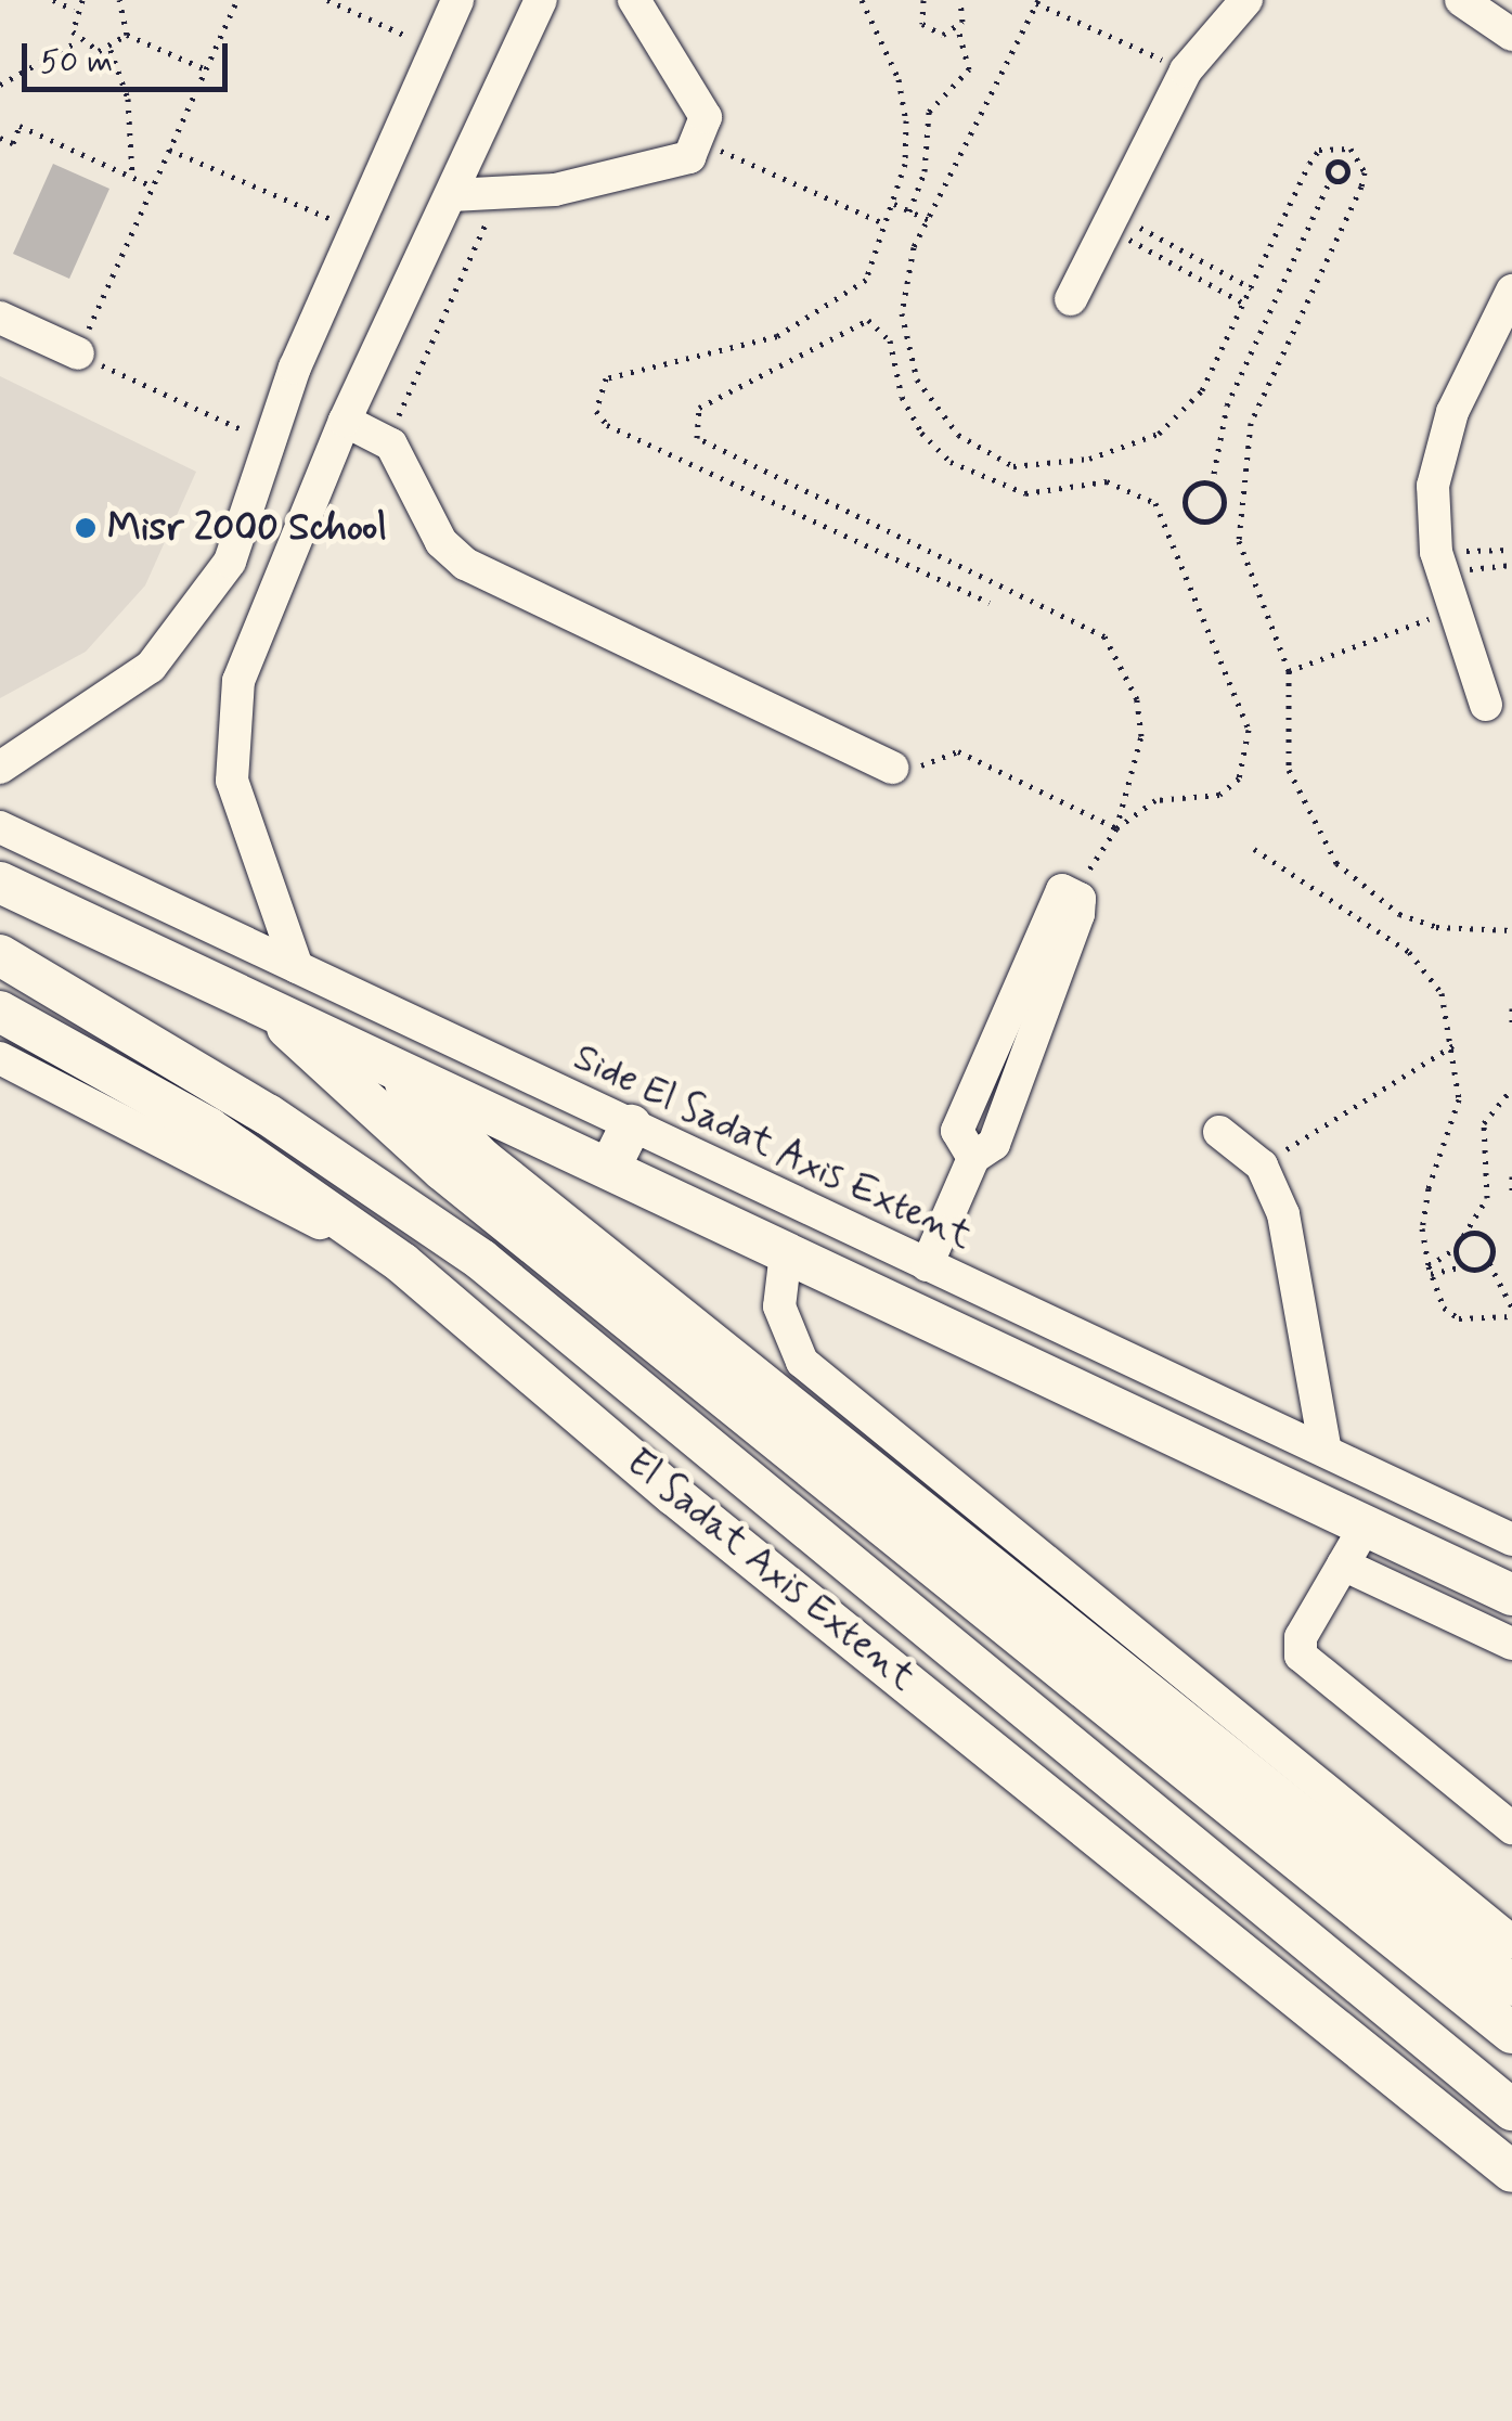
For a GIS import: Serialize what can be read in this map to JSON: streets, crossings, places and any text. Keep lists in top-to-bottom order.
{
  "streets": {
    "main road": ["El Sadat Axis Extent"],
    "street": ["Side El Sadat Axis Extent"]
  },
  "places": ["Misr 2000 School"],
  "scale_bar": "50 m"
}
